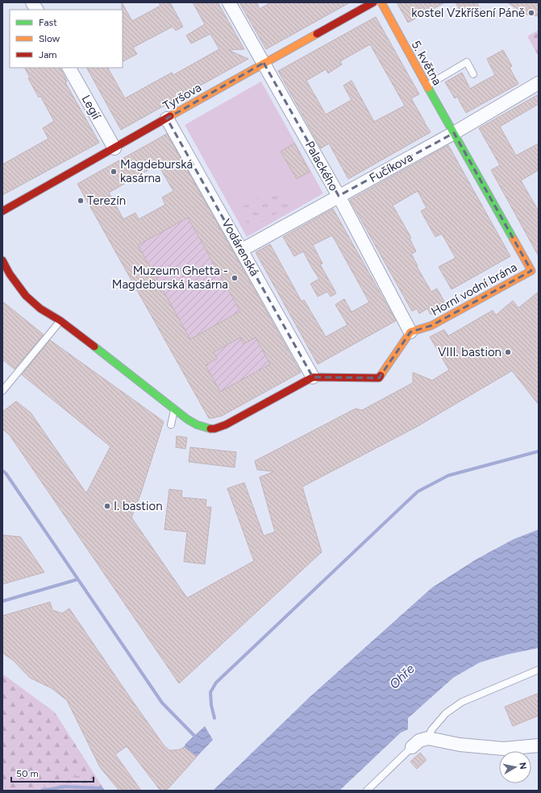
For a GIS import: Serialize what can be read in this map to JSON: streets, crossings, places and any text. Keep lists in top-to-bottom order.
{
  "streets": {
    "street": [
      "5. května",
      "Tyršova",
      "Legií",
      "Palackého",
      "Fučíkova",
      "Vodárenská",
      "Horní vodní brána"
    ]
  },
  "crossings": [
    ["5. května", "Fučíkova"],
    ["5. května", "Horní vodní brána"],
    ["Tyršova", "Legií"],
    ["Tyršova", "Palackého"],
    ["Tyršova", "Vodárenská"],
    ["Palackého", "Fučíkova"],
    ["Palackého", "Horní vodní brána"],
    ["Fučíkova", "Vodárenská"],
    ["Fučíkova", "Horní vodní brána"]
  ],
  "water": ["Ohře"],
  "places": [
    "kostel Vzkříšení Páně",
    "Magdeburská kasárna",
    "Terezín",
    "Muzeum Ghetta - Magdeburská kasárna",
    "VIII. bastion",
    "I. bastion"
  ],
  "legend": ["Fast", "Slow", "Jam"],
  "scale_bar": "50 m",
  "north": "right"
}
